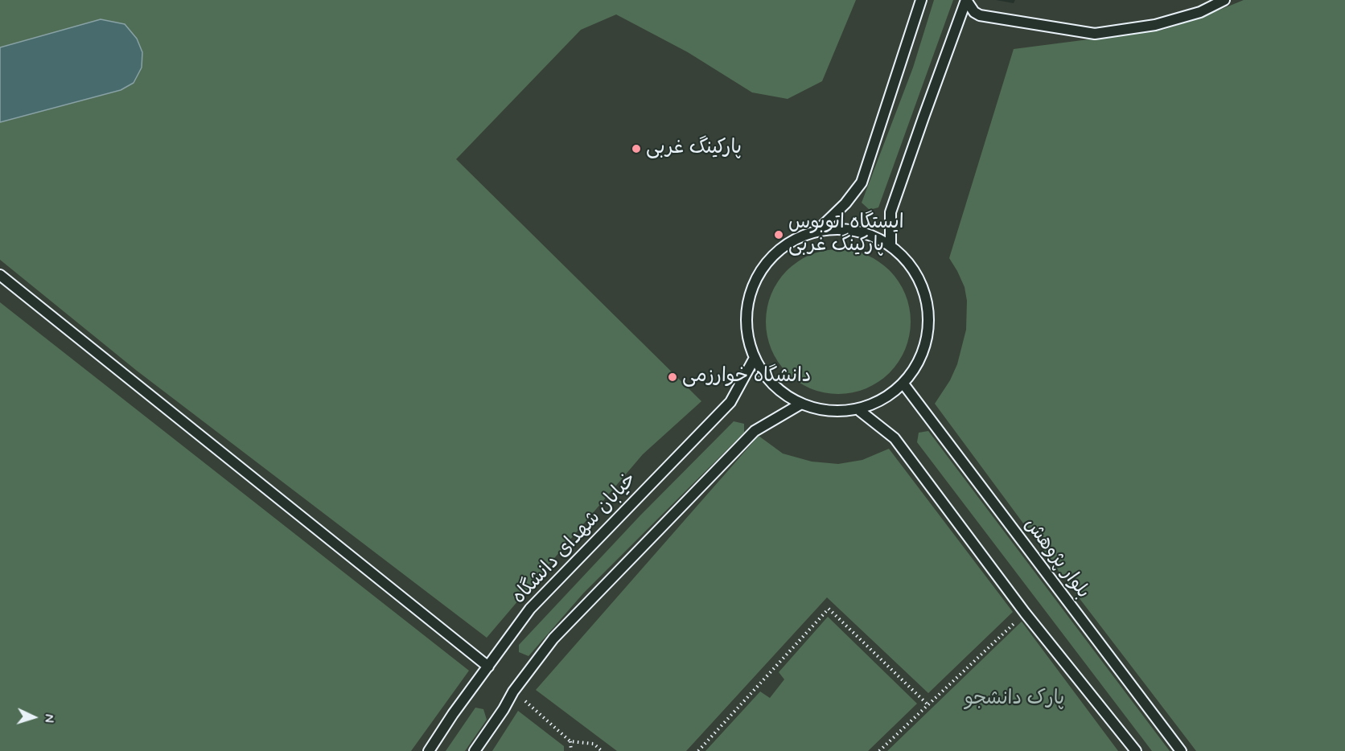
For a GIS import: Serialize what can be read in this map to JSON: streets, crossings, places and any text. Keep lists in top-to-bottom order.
{
  "streets": {
    "lane": ["خیابان شهدای دانشگاه", "بلوار پژوهش"]
  },
  "parks": ["پارک دانشجو"],
  "places": ["پارکینگ غربی", "ایستگاه اتوبوس پارکینگ غربی", "دانشگاه خوارزمی"],
  "north": "right"
}
